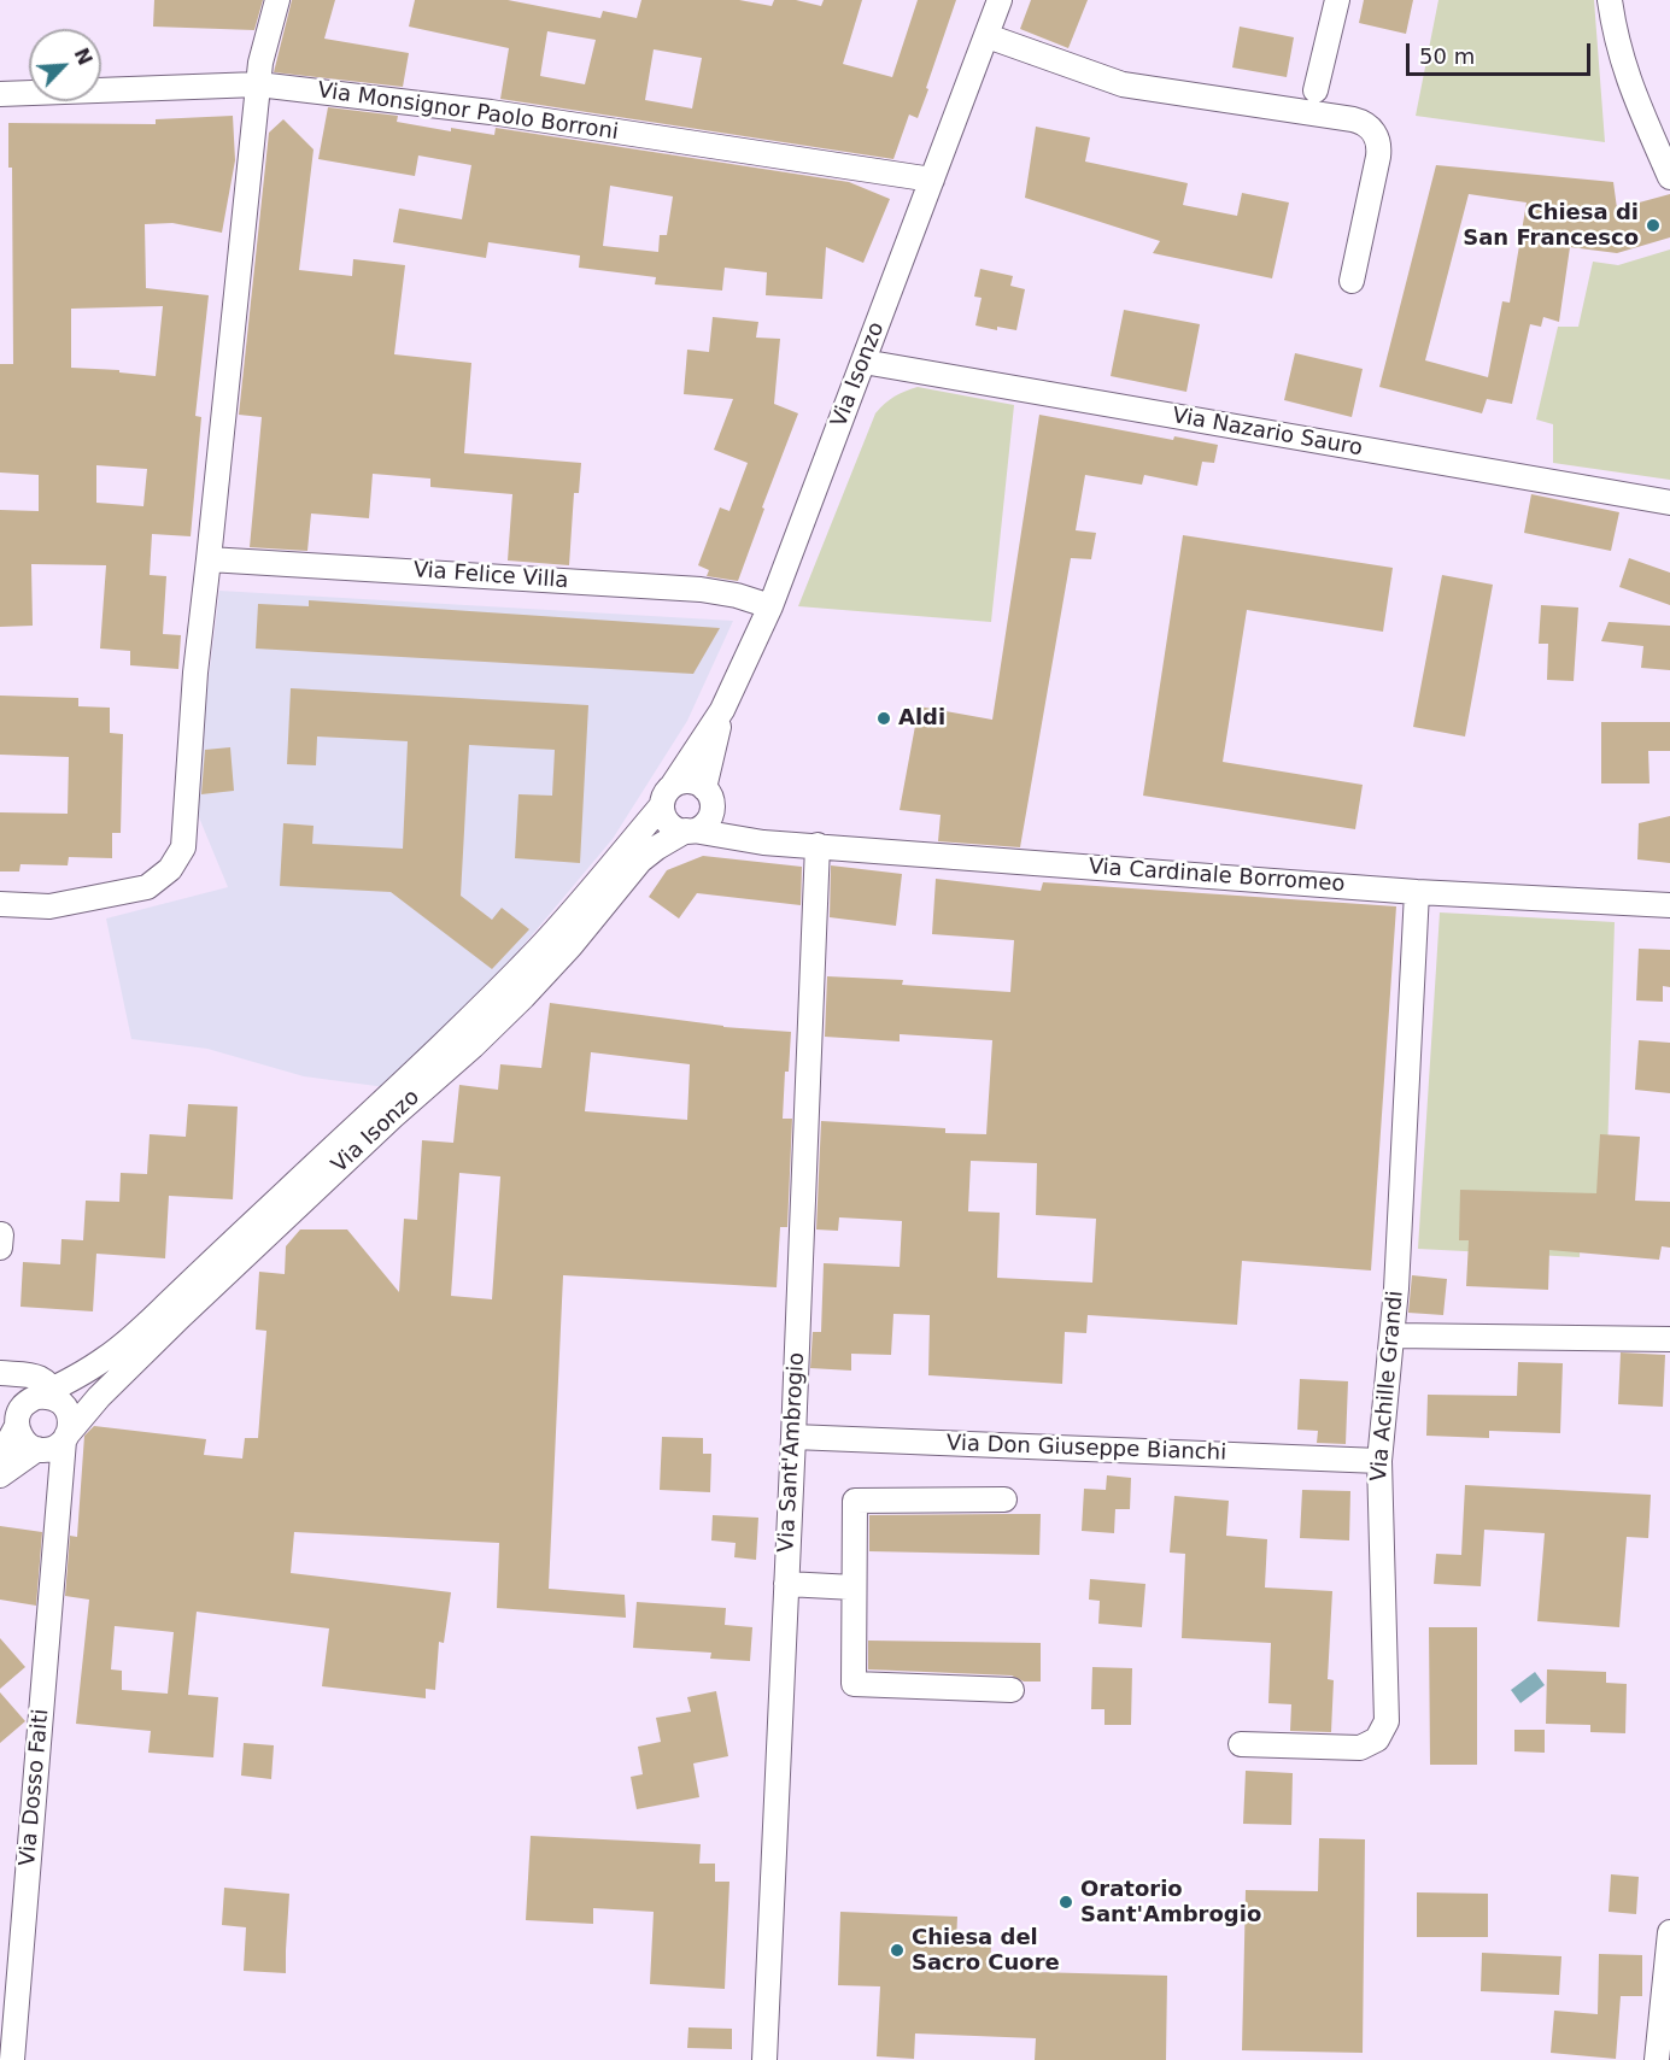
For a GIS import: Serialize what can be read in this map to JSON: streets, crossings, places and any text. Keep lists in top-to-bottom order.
{
  "streets": {
    "street": [
      "Via Monsignor Paolo Borroni",
      "Via Isonzo",
      "Via Nazario Sauro",
      "Via Felice Villa",
      "Via Cardinale Borromeo",
      "Via Achille Grandi",
      "Via Don Giuseppe Bianchi",
      "Via Sant'Ambrogio",
      "Via Dosso Faiti"
    ]
  },
  "crossings": [
    ["Via Monsignor Paolo Borroni", "Via Isonzo"],
    ["Via Isonzo", "Via Nazario Sauro"],
    ["Via Isonzo", "Via Felice Villa"],
    ["Via Isonzo", "Via Cardinale Borromeo"],
    ["Via Isonzo", "Via Dosso Faiti"],
    ["Via Cardinale Borromeo", "Via Achille Grandi"],
    ["Via Cardinale Borromeo", "Via Sant'Ambrogio"],
    ["Via Achille Grandi", "Via Don Giuseppe Bianchi"],
    ["Via Don Giuseppe Bianchi", "Via Sant'Ambrogio"]
  ],
  "places": [
    "Chiesa di San Francesco",
    "Aldi",
    "Oratorio Sant'Ambrogio",
    "Chiesa del Sacro Cuore"
  ],
  "scale_bar": "50 m",
  "north": "top right"
}
